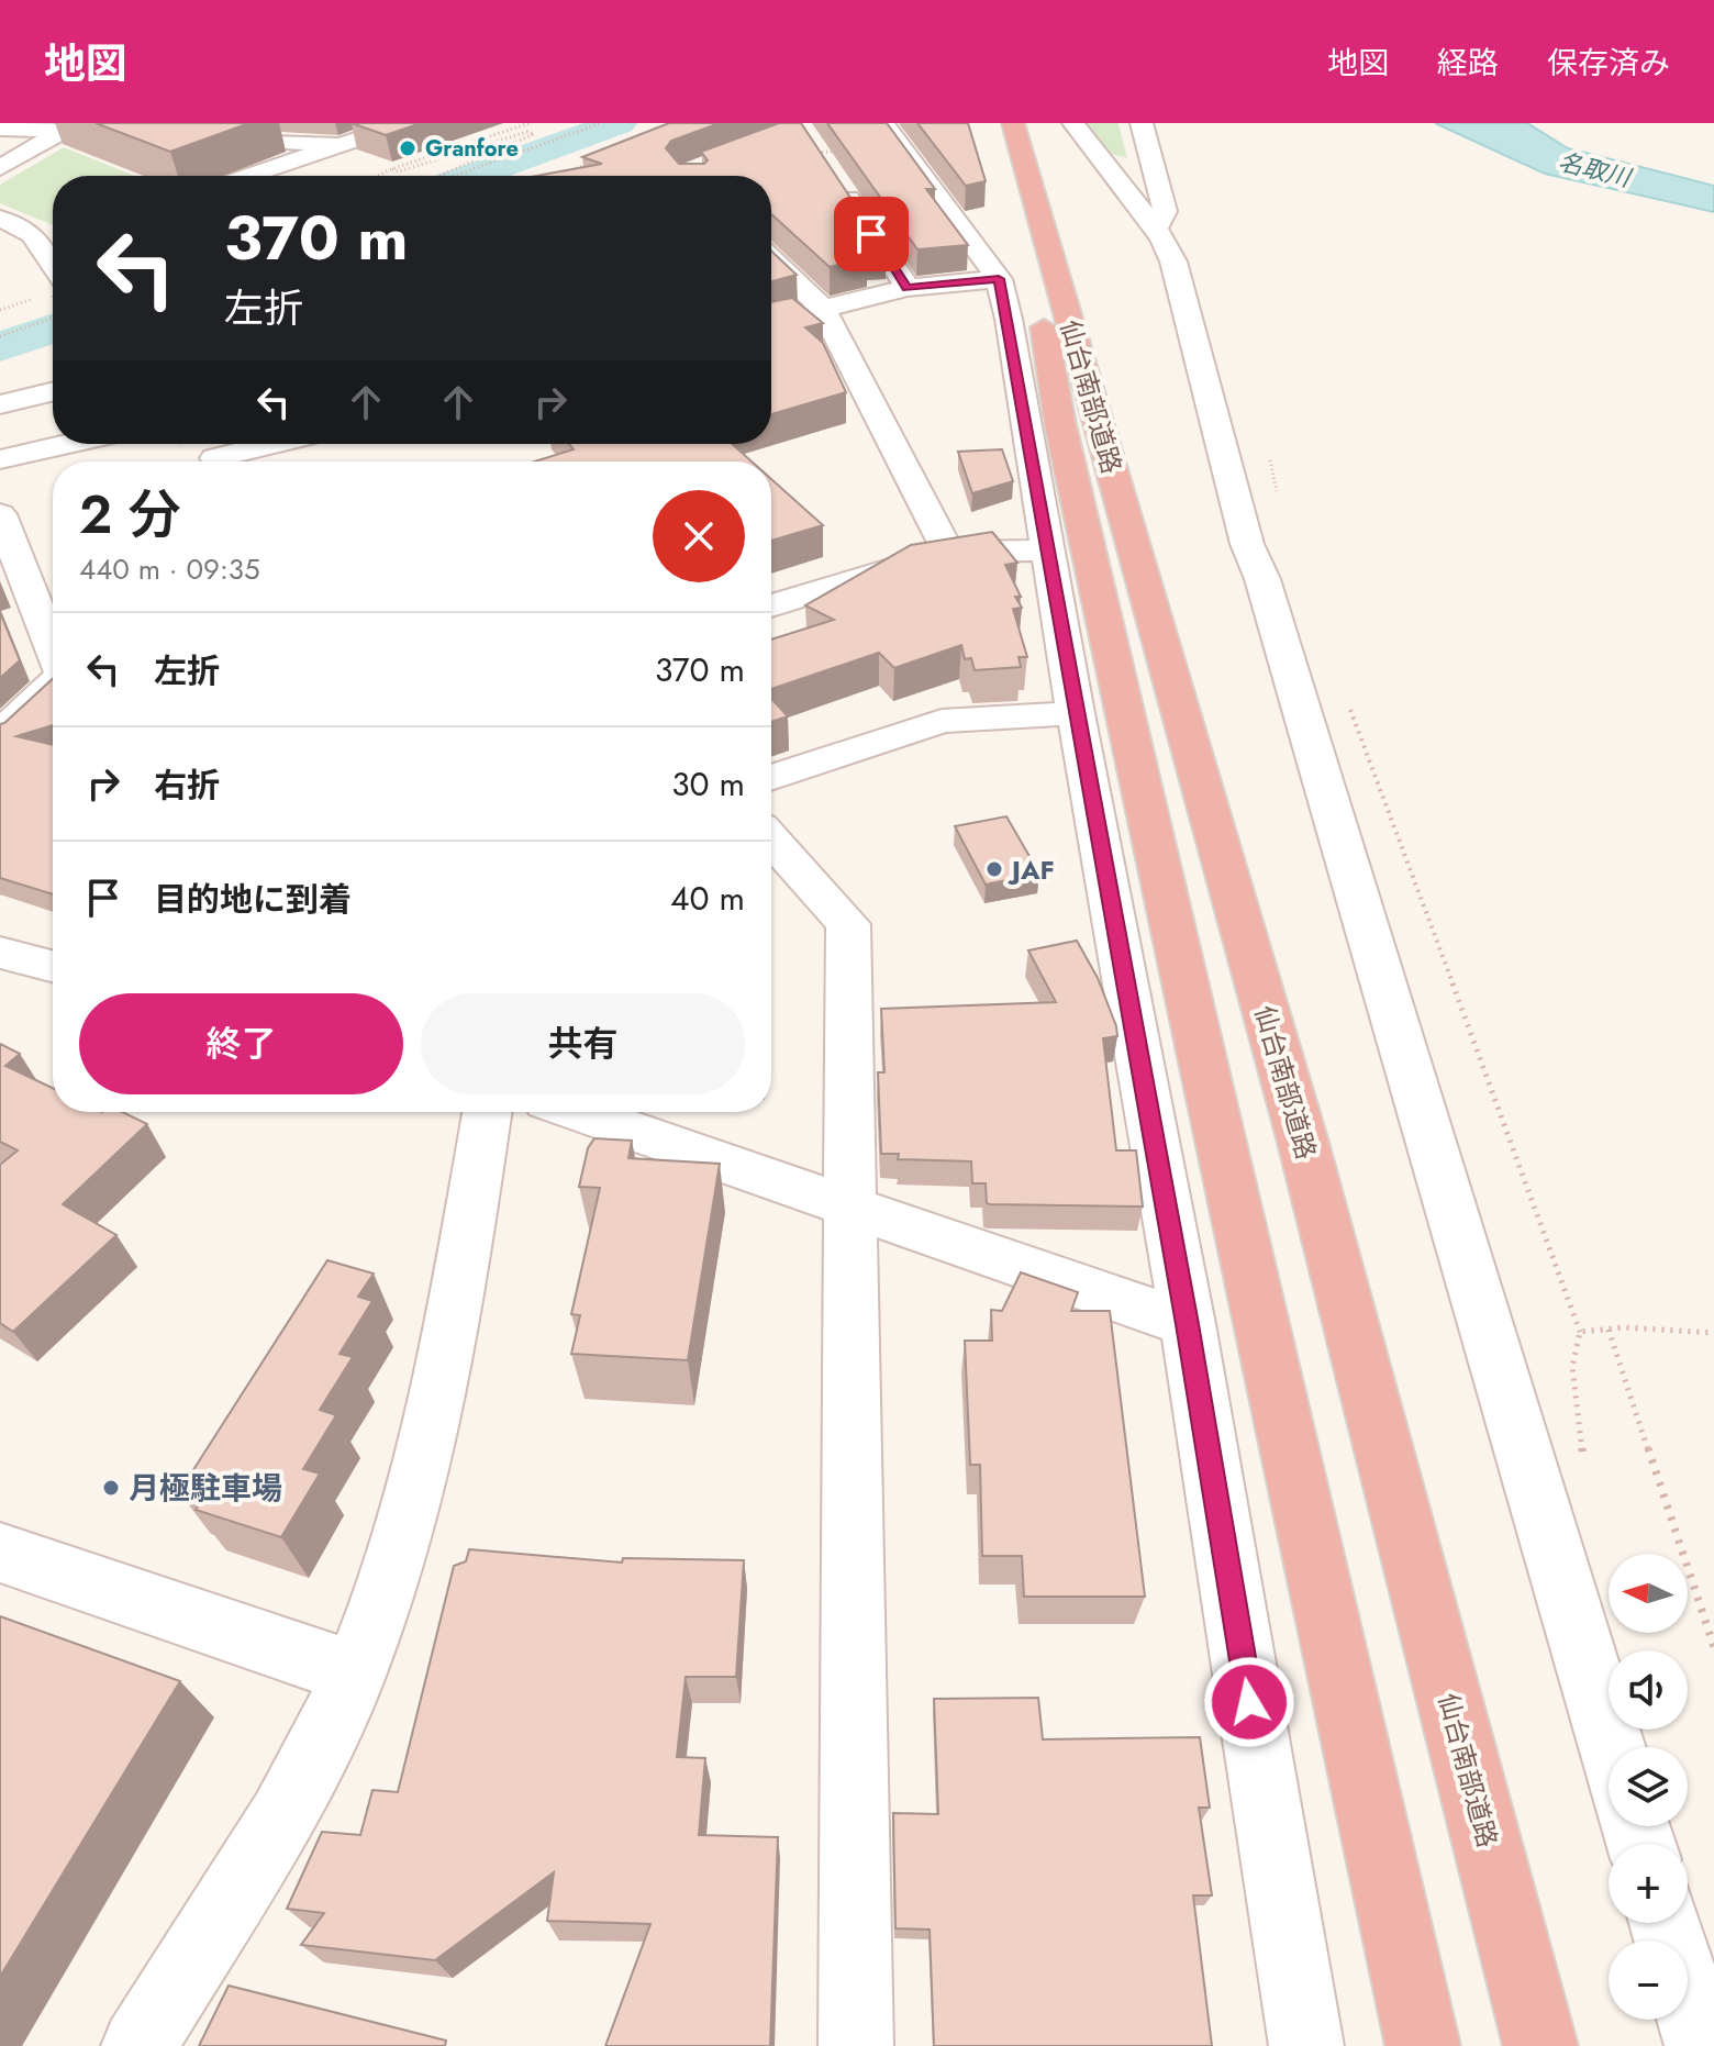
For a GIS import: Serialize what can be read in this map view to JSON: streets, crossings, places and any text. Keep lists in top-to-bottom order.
{
  "streets": {
    "highway": ["仙台南部道路"]
  },
  "water": ["名取川"],
  "places": ["Granfore", "JAF", "月極駐車場"],
  "north": "left",
  "page": {
    "header": "地図",
    "nav": ["地図", "経路", "保存済み"],
    "turn": ["370 m", "左折"],
    "heading": ["2 分", "440 m · 09:35"],
    "list": [
      {
        "name": "左折",
        "value": "370 m"
      },
      {
        "name": "右折",
        "value": "30 m"
      },
      {
        "name": "目的地に到着",
        "value": "40 m"
      }
    ],
    "buttons": ["終了", "共有"],
    "map_buttons": ["+", "−"]
  }
}
